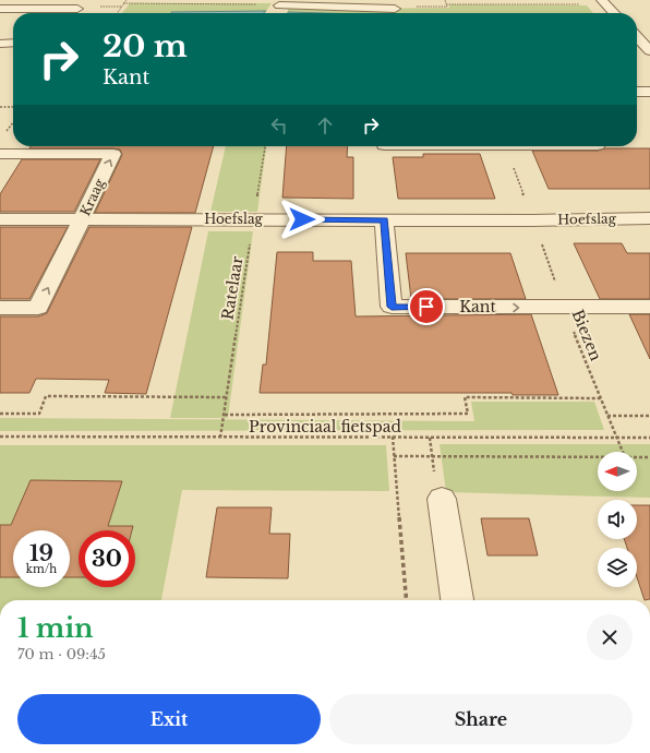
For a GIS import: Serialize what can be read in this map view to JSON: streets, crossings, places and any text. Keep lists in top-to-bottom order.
{
  "streets": {
    "street": ["Kraag", "Hoefslag", "Kant"],
    "path": ["Ratelaar", "Biezen", "Provinciaal fietspad"]
  },
  "crossings": [
    ["Kraag", "Hoefslag"],
    ["Hoefslag", "Ratelaar"],
    ["Hoefslag", "Kant"],
    ["Hoefslag", "Biezen"],
    ["Ratelaar", "Provinciaal fietspad"],
    ["Kant", "Biezen"],
    ["Biezen", "Provinciaal fietspad"]
  ],
  "north": "left",
  "page": {
    "turn": ["20 m", "Kant"],
    "speed": "19 km/h",
    "limit": "30",
    "heading": ["1 min", "70 m · 09:45"],
    "buttons": ["Exit", "Share"]
  }
}
